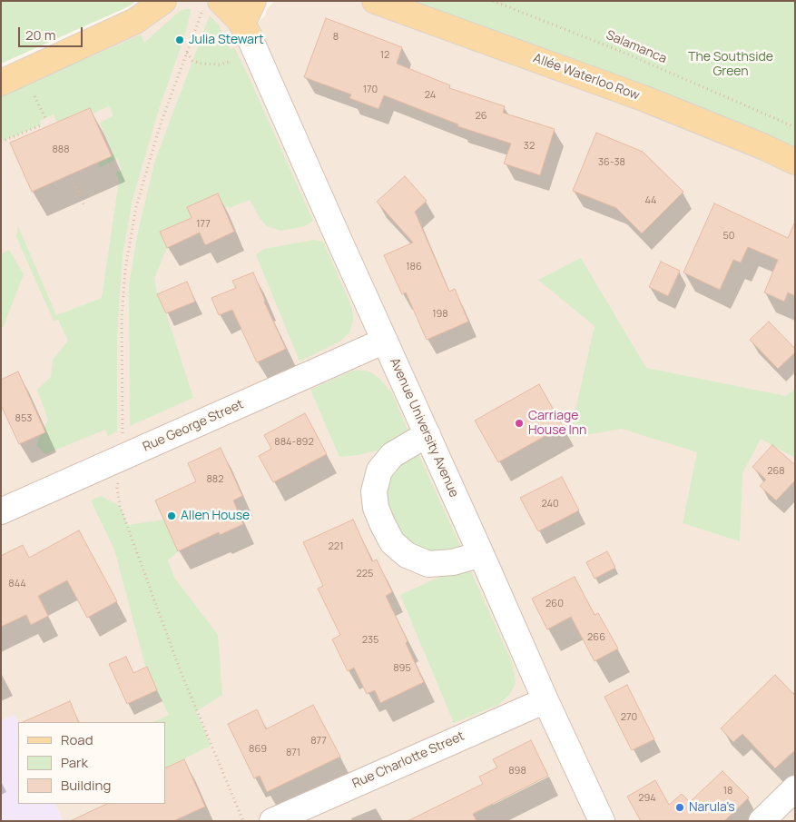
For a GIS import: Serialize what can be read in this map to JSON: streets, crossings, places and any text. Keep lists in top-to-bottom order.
{
  "streets": {
    "main road": ["Allée Waterloo Row"],
    "street": ["Rue George Street", "Avenue University Avenue", "Rue Charlotte Street"],
    "path": ["Salamanca"]
  },
  "crossings": [
    ["Rue George Street", "Avenue University Avenue"],
    ["Avenue University Avenue", "Rue Charlotte Street"]
  ],
  "parks": ["The Southside Green"],
  "places": [
    "Julia Stewart",
    "Carriage House Inn",
    "Allen House",
    "Narula's"
  ],
  "house_numbers": [
    "8",
    "12",
    "170",
    "24",
    "26",
    "32",
    "888",
    "36-38",
    "44",
    "177",
    "50",
    "186",
    "198",
    "853",
    "884-892",
    "268",
    "882",
    "240",
    "221",
    "225",
    "844",
    "260",
    "266",
    "235",
    "895",
    "270",
    "877",
    "869",
    "871",
    "898",
    "18",
    "294"
  ],
  "legend": ["Road", "Park", "Building"],
  "scale_bar": "20 m"
}
